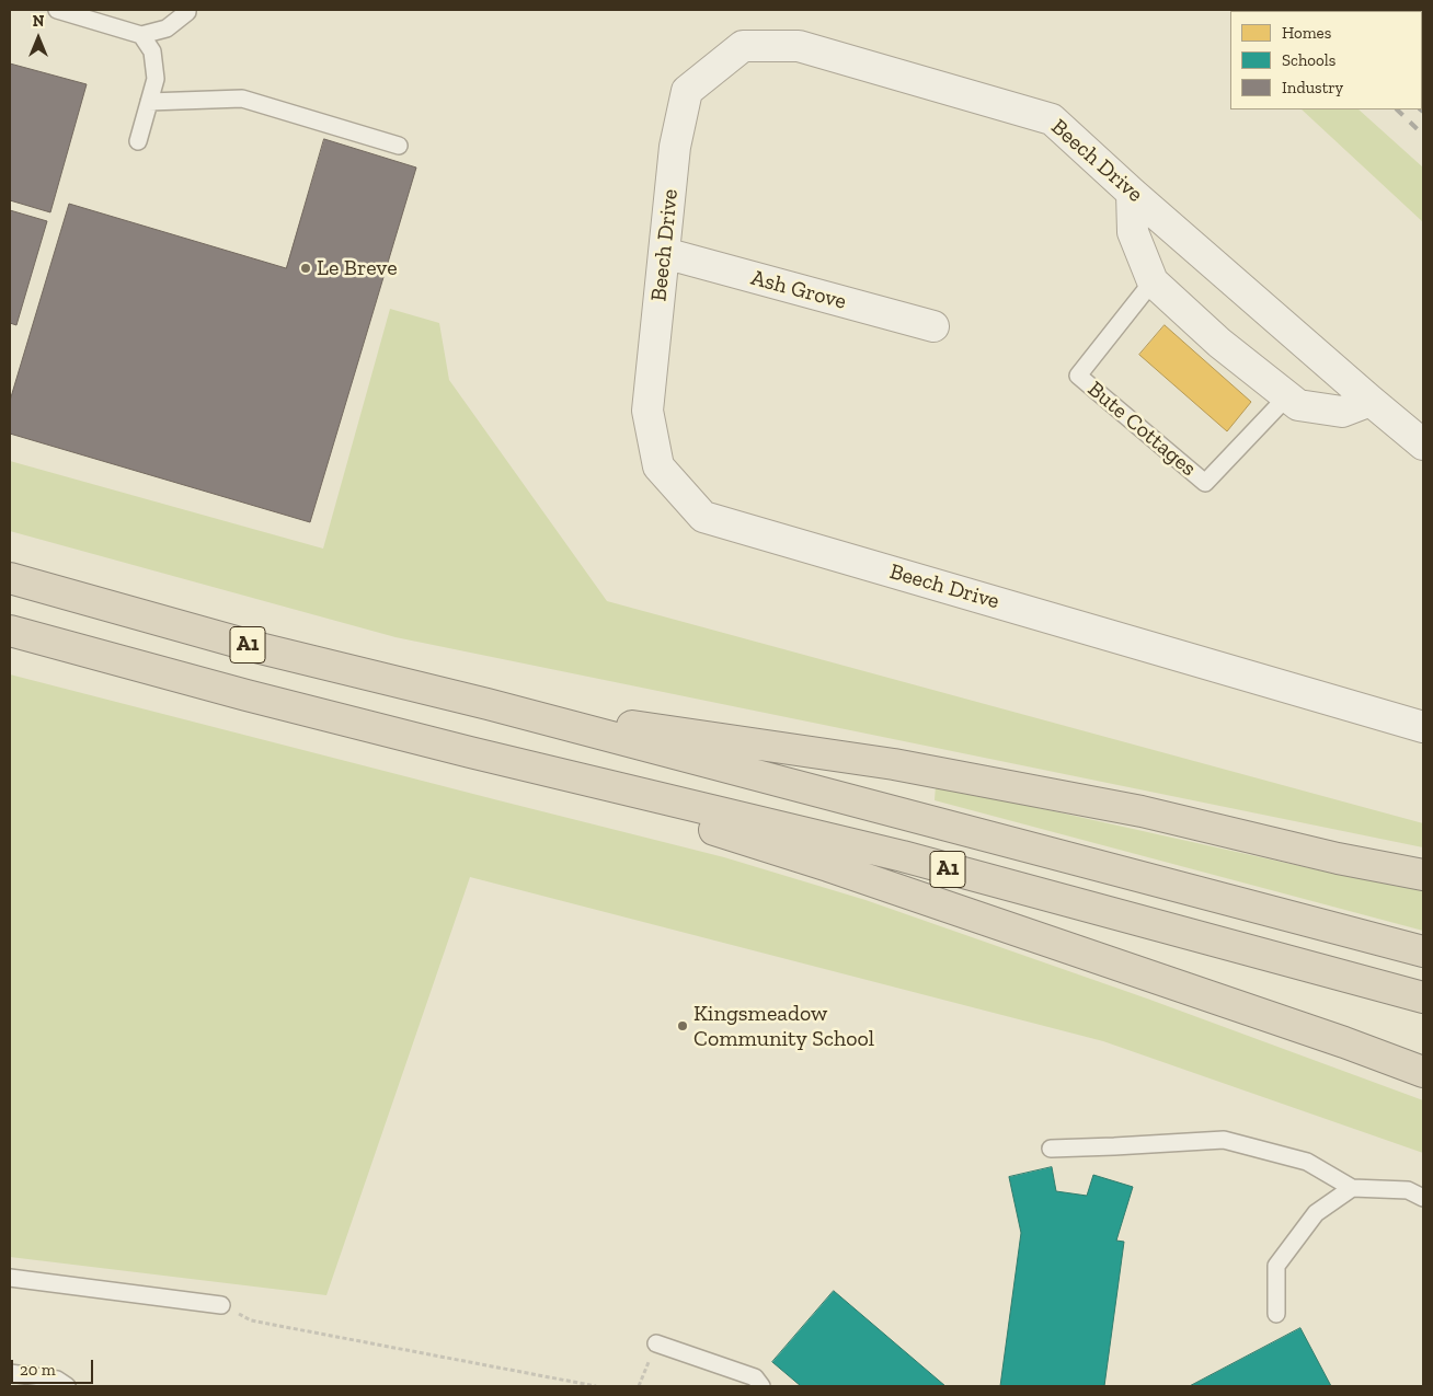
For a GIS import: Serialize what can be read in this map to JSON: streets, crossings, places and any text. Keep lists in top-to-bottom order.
{
  "streets": {
    "highway": ["A1"],
    "street": ["Beech Drive", "Ash Grove"],
    "lane": ["Bute Cottages"]
  },
  "crossings": [
    ["Beech Drive", "Ash Grove"]
  ],
  "places": ["Le Breve", "Kingsmeadow Community School"],
  "legend": ["Homes", "Schools", "Industry"],
  "scale_bar": "20 m",
  "north": "top"
}
